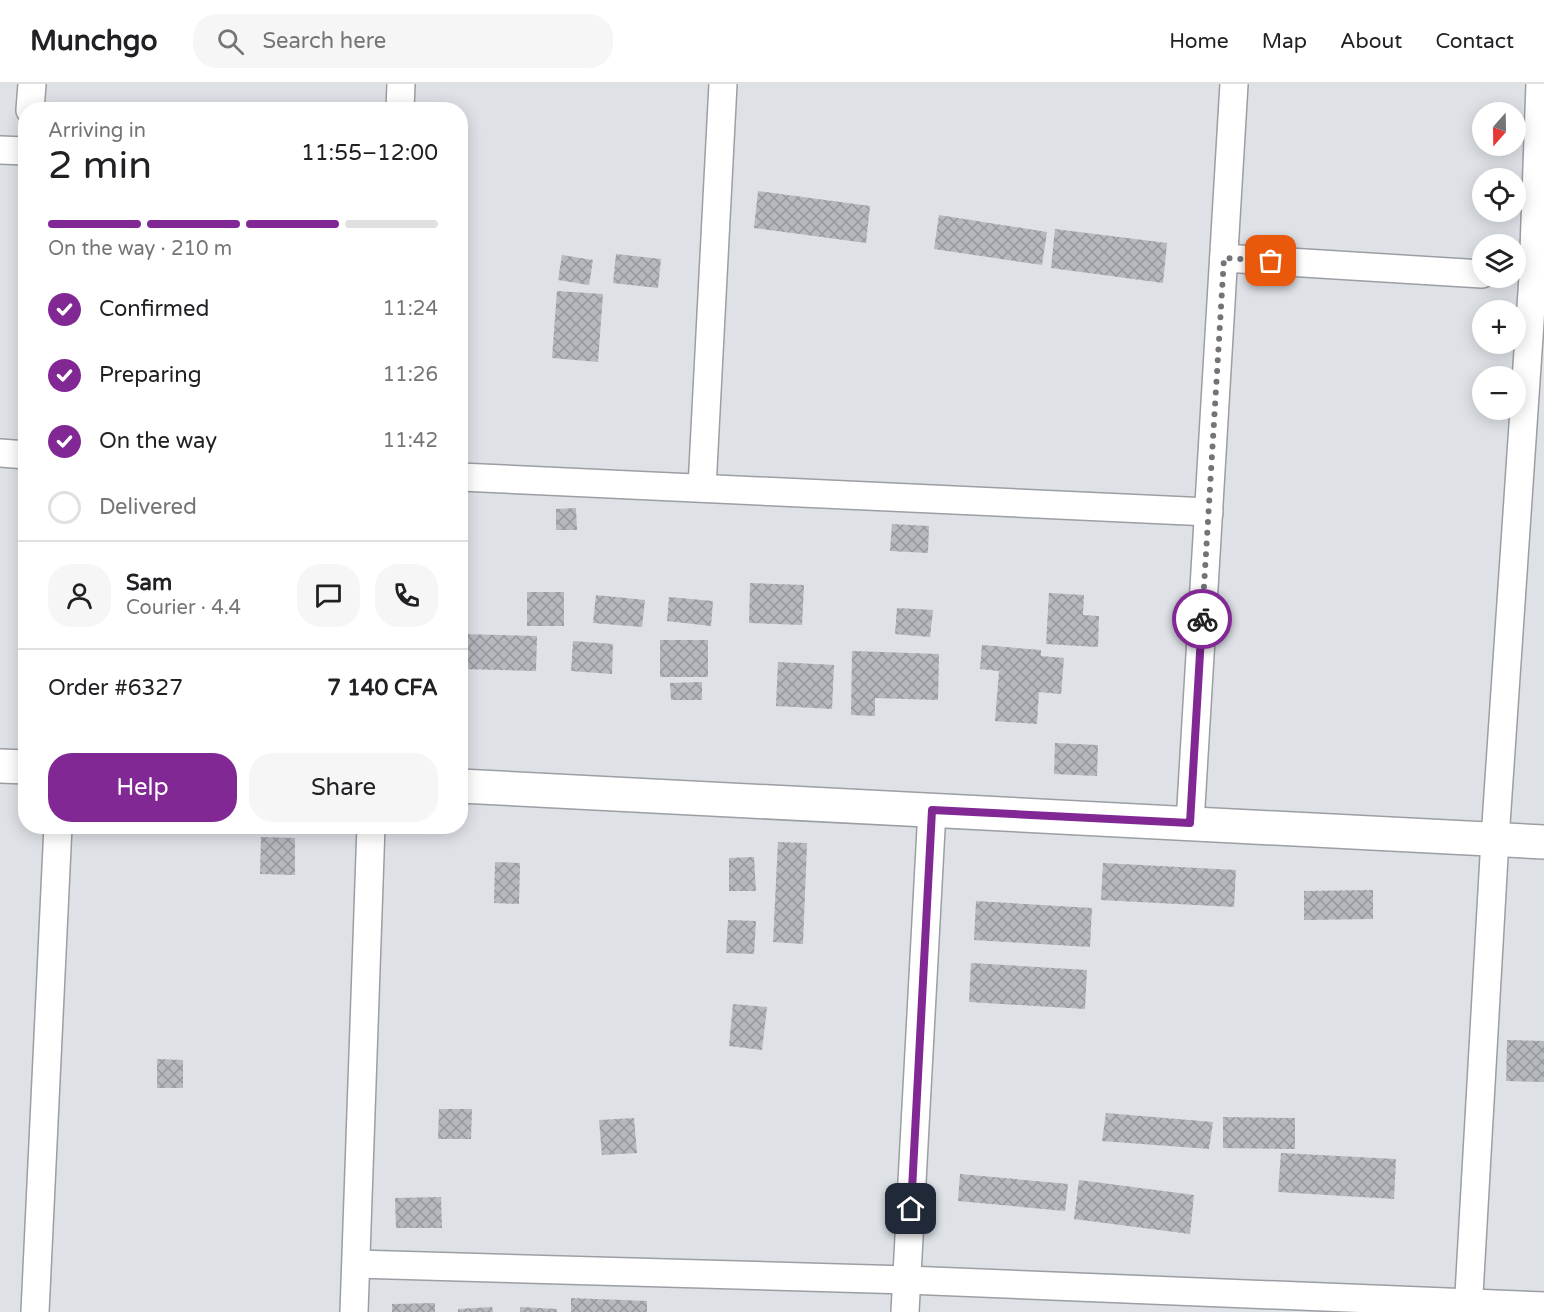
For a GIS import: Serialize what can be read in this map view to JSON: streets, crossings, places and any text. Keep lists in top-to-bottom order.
{
  "north": "bottom",
  "page": {
    "header": "Munchgo",
    "search": "Search here",
    "nav": [
      "Home",
      "Map",
      "About",
      "Contact"
    ],
    "map_buttons": ["+", "−"],
    "heading": ["2 min", "Arriving in", "11:55–12:00"],
    "panel": [
      "Sam",
      "Courier · 4.4",
      "Order #6327",
      "7 140 CFA"
    ],
    "bar": "On the way · 210 m",
    "list": [
      ["Confirmed", "11:24"],
      ["Preparing", "11:26"],
      ["On the way", "11:42"],
      "Delivered"
    ],
    "buttons": ["Help", "Share"]
  }
}
